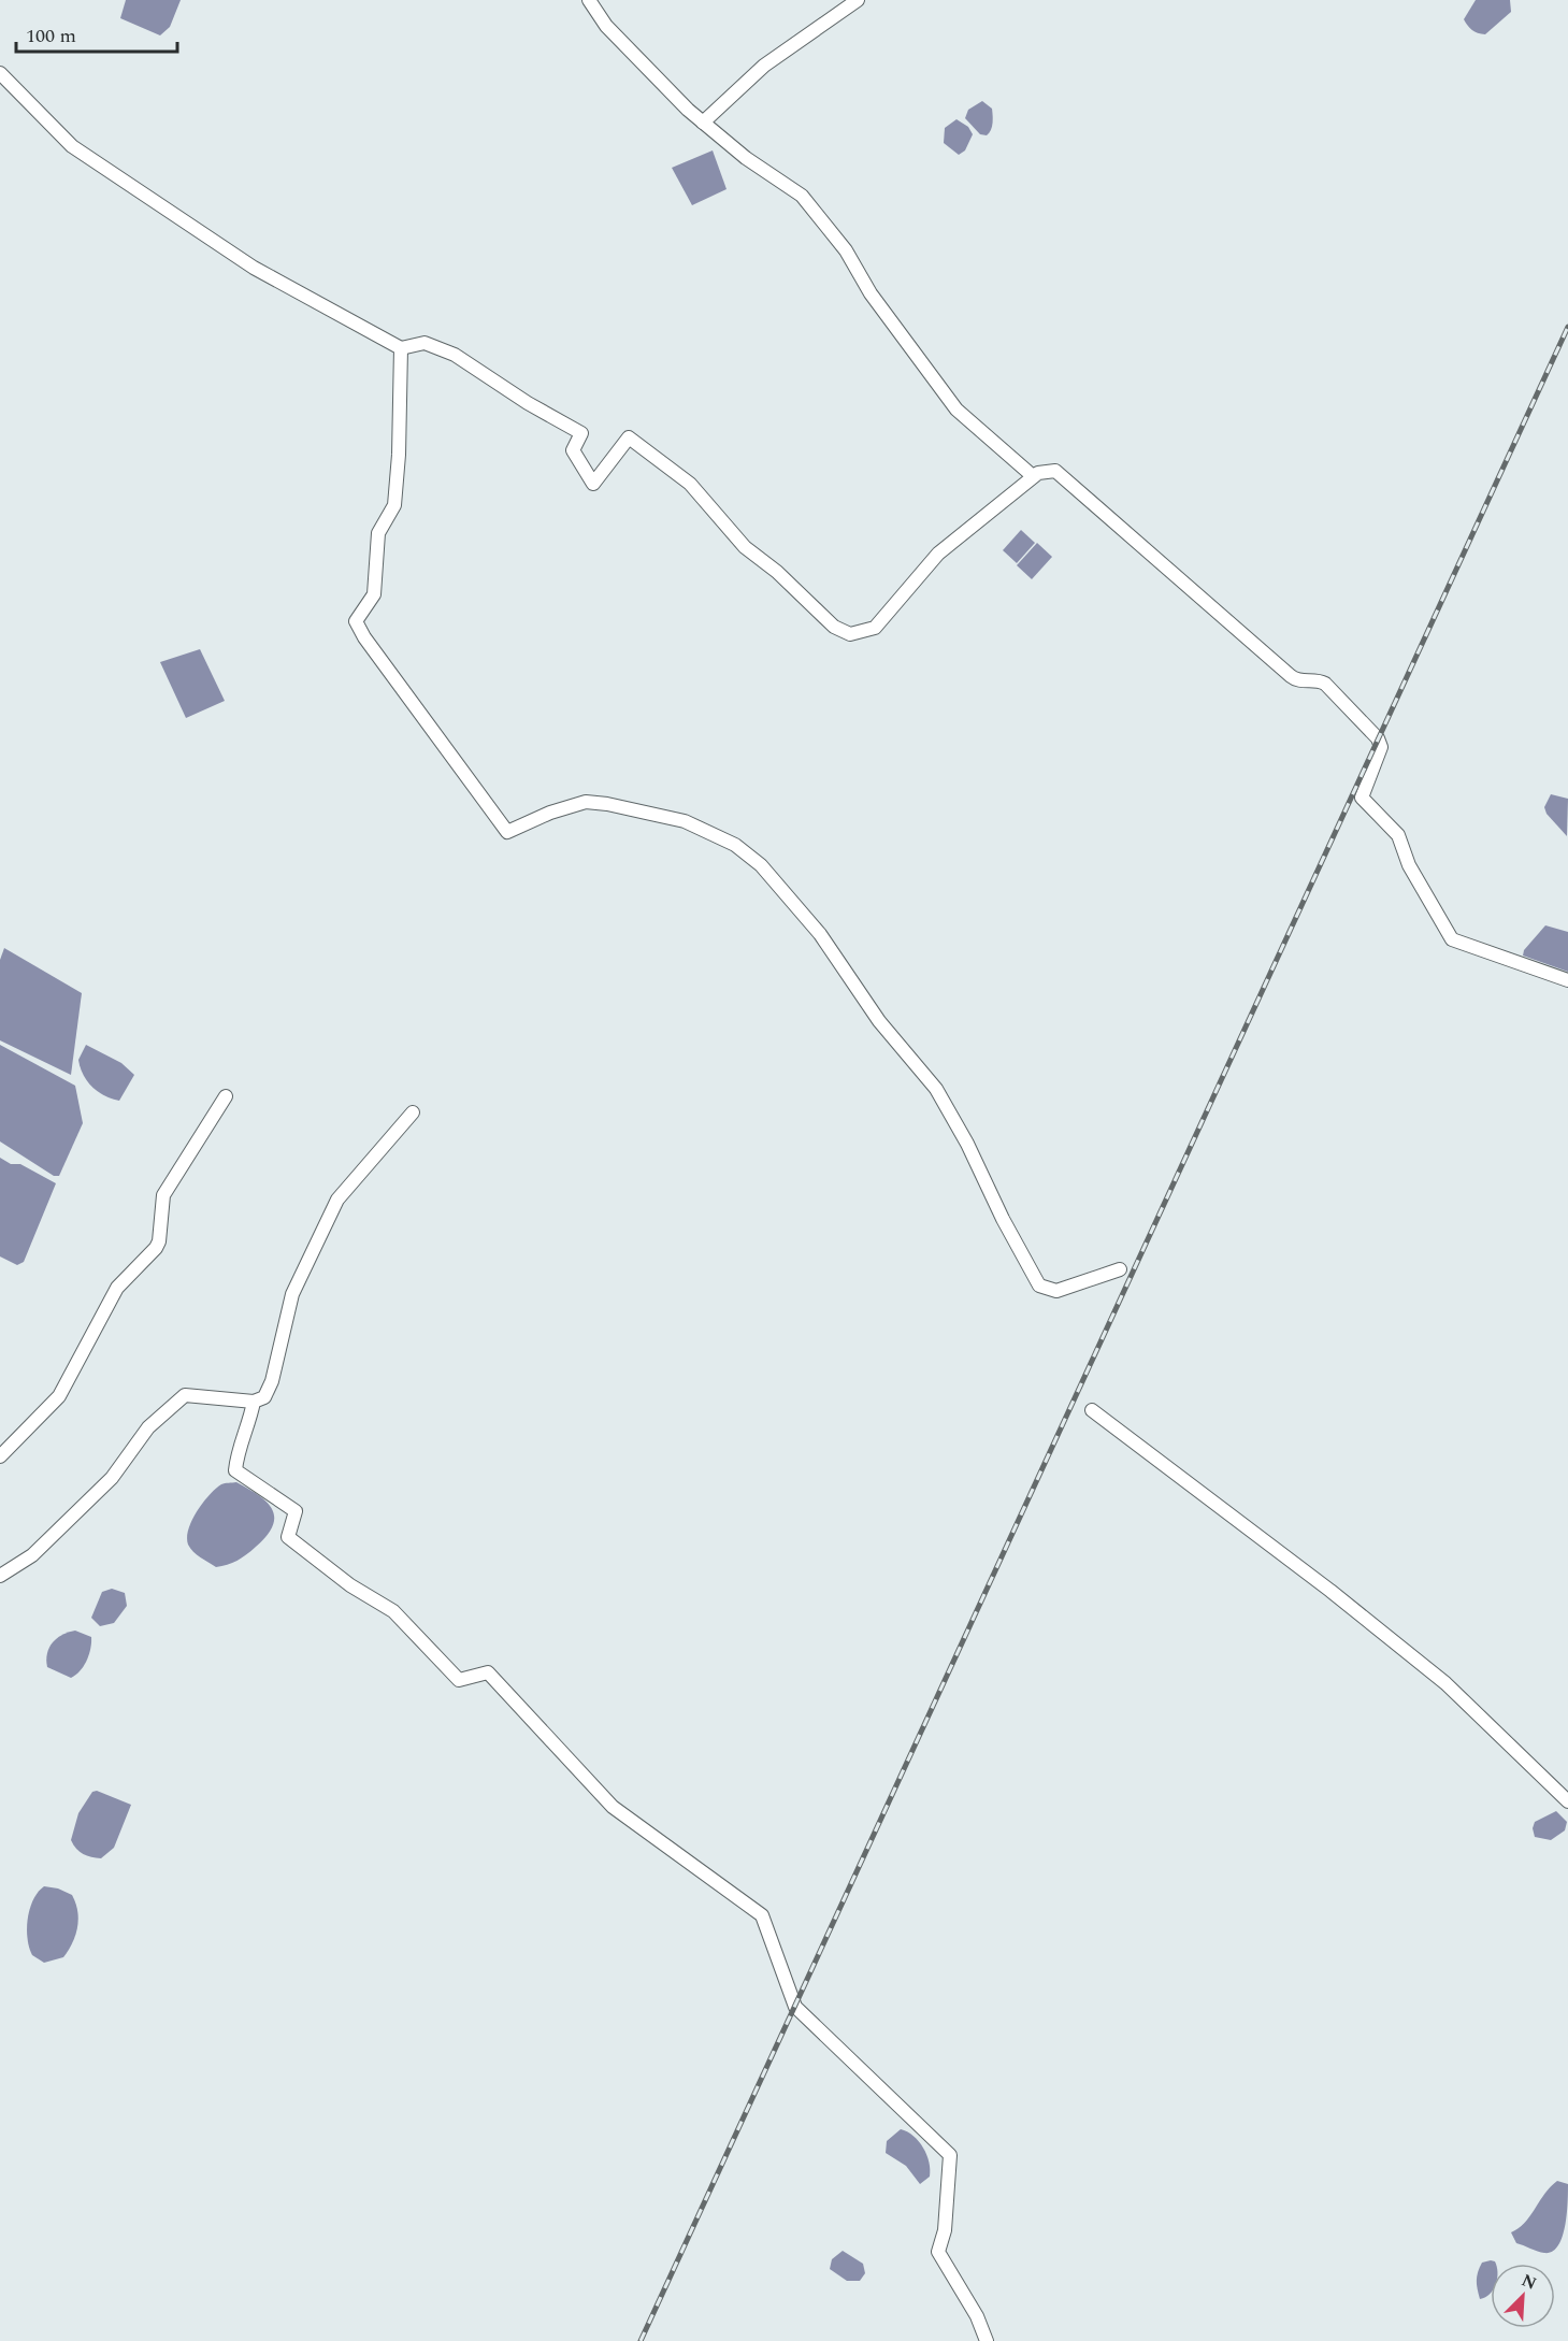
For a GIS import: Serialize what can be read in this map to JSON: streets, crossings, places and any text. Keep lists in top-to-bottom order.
{
  "scale_bar": "100 m",
  "north": "top right"
}
